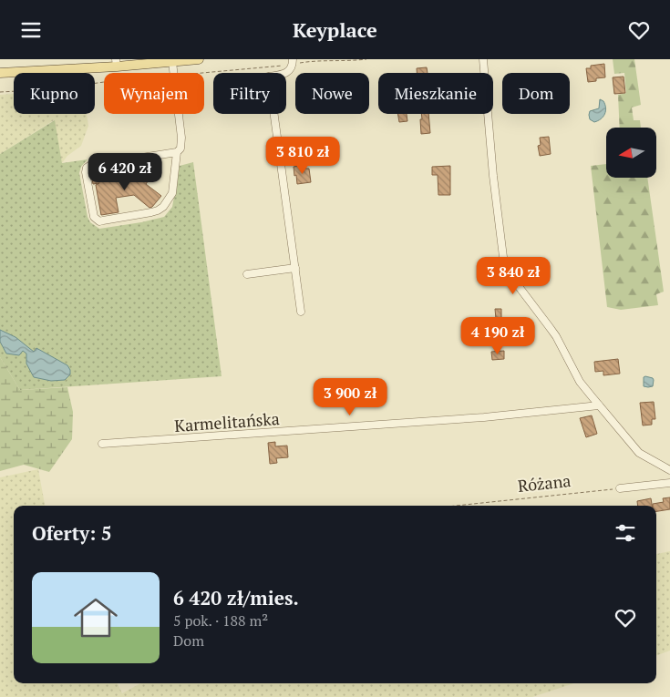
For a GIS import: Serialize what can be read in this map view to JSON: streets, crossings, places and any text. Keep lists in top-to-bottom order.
{
  "streets": {
    "street": ["Karmelitańska"],
    "path": ["Różana"]
  },
  "north": "left",
  "page": {
    "header": "Keyplace",
    "chip": [
      "Kupno",
      "Wynajem",
      "Filtry",
      "Nowe",
      "Mieszkanie",
      "Dom"
    ],
    "price": [
      "3 810 zł",
      "6 420 zł",
      "3 840 zł",
      "4 190 zł",
      "3 900 zł"
    ],
    "heading": "Oferty: 5",
    "list": [
      {
        "name": "6 420 zł/mies.",
        "note": "5 pok. · 188 m² · Dom"
      }
    ]
  }
}
